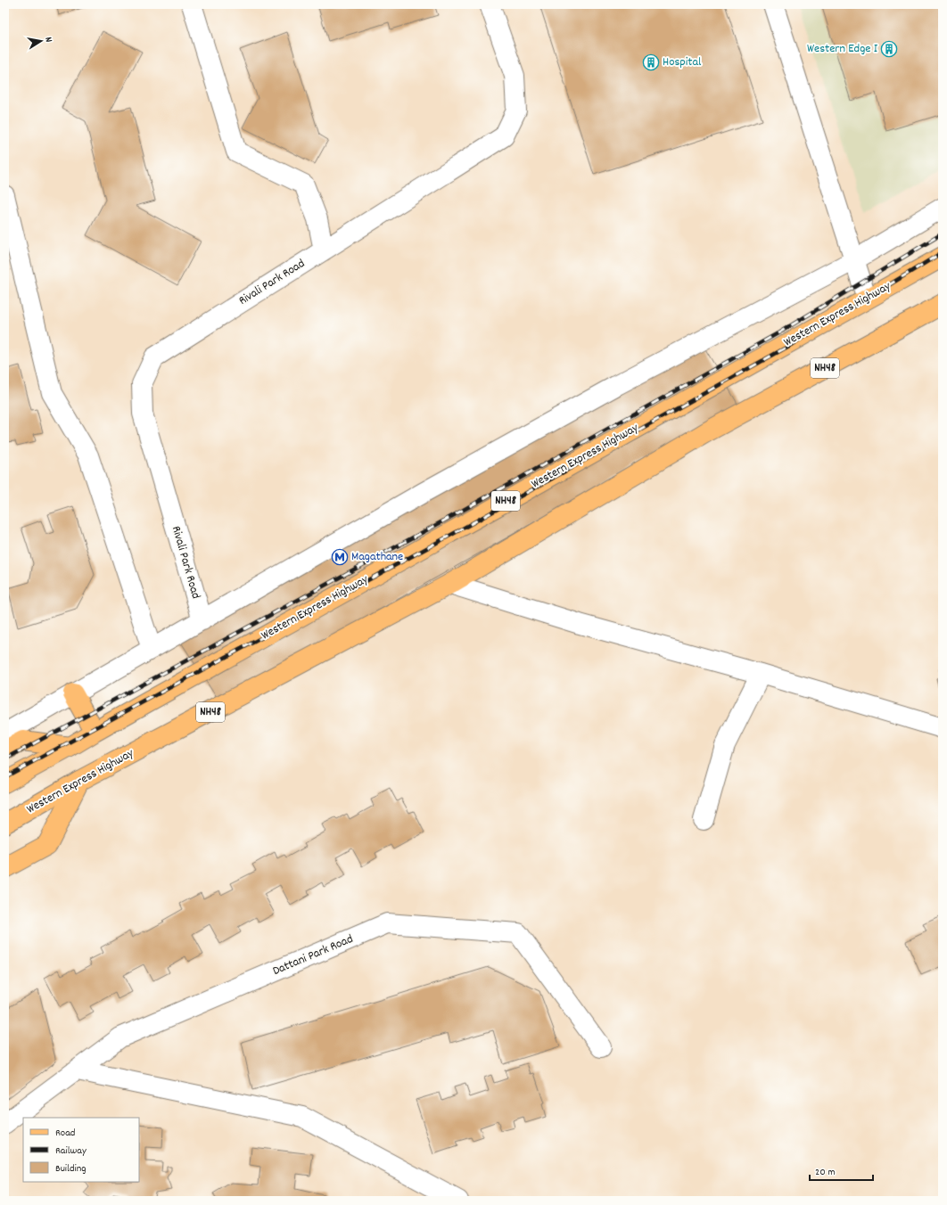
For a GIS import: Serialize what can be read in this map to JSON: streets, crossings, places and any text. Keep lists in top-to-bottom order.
{
  "streets": {
    "main road": ["Western Express Highway", "NH48"],
    "street": ["Rivali Park Road", "Dattani Park Road"]
  },
  "places": {
    "building": ["Western Edge I", "Hospital"],
    "metro station": ["Magathane"]
  },
  "legend": ["Road", "Railway", "Building"],
  "scale_bar": "20 m",
  "north": "right"
}
